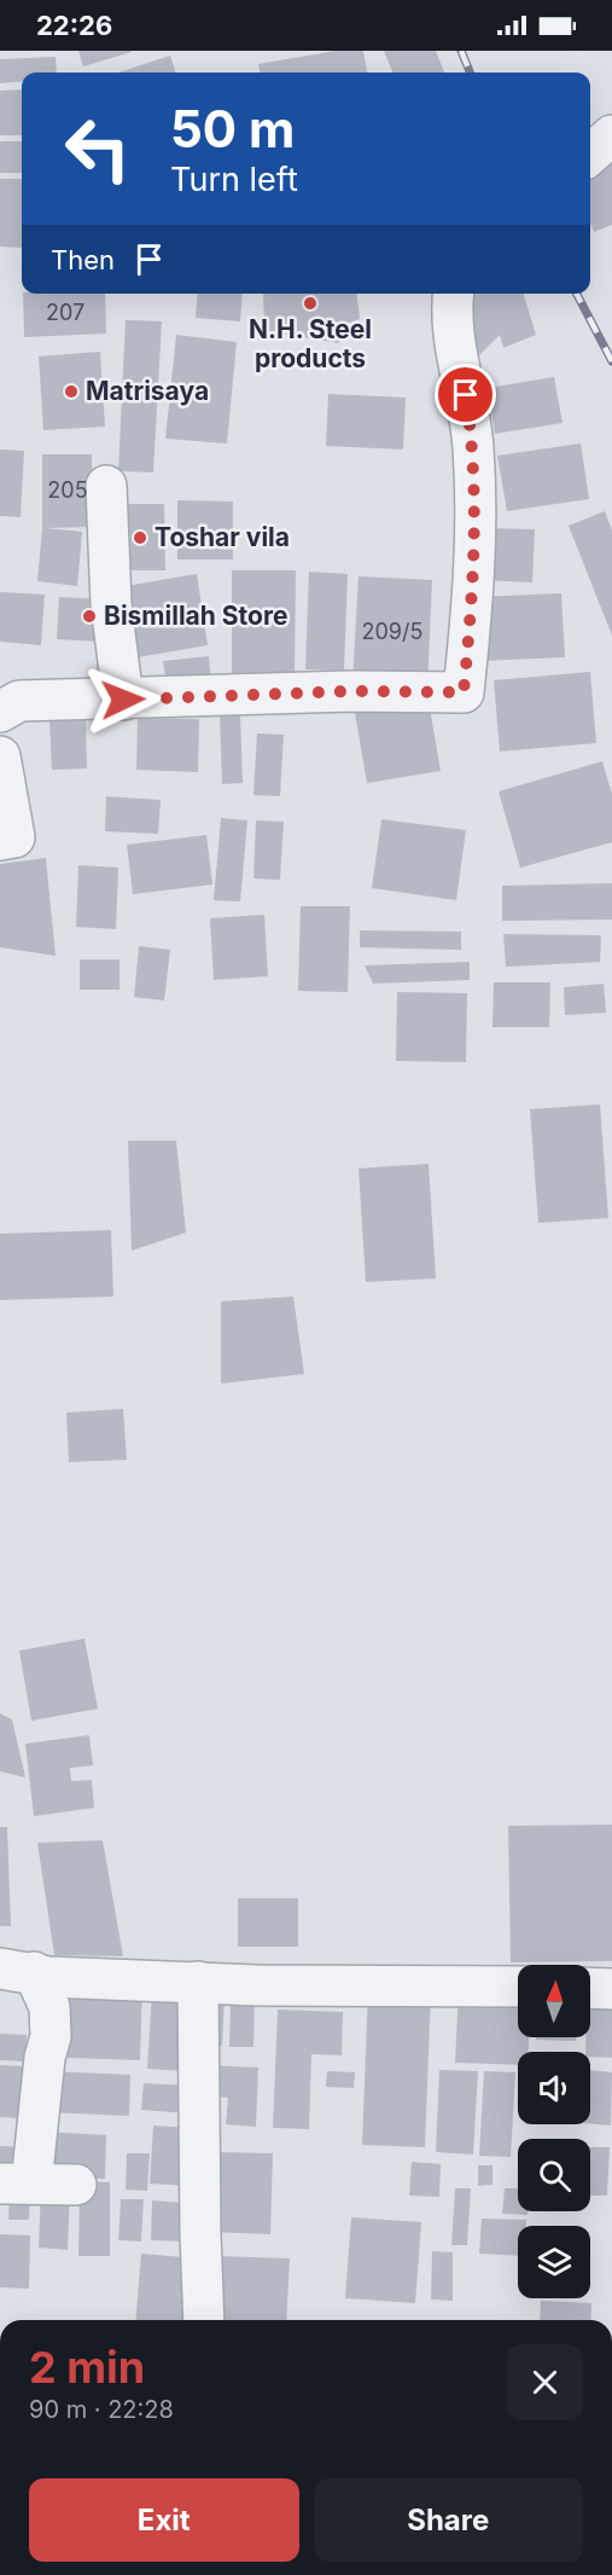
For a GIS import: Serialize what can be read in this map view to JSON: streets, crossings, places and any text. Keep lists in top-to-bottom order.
{
  "places": [
    "N.H. Steel products",
    "Matrisaya",
    "Toshar vila",
    "Bismillah Store"
  ],
  "house_numbers": ["207", "205", "209/5"],
  "north": "top",
  "page": {
    "status": "22:26",
    "turn": ["50 m", "Turn left"],
    "then": "Then",
    "heading": ["2 min", "90 m · 22:28"],
    "buttons": ["Exit", "Share"]
  }
}
